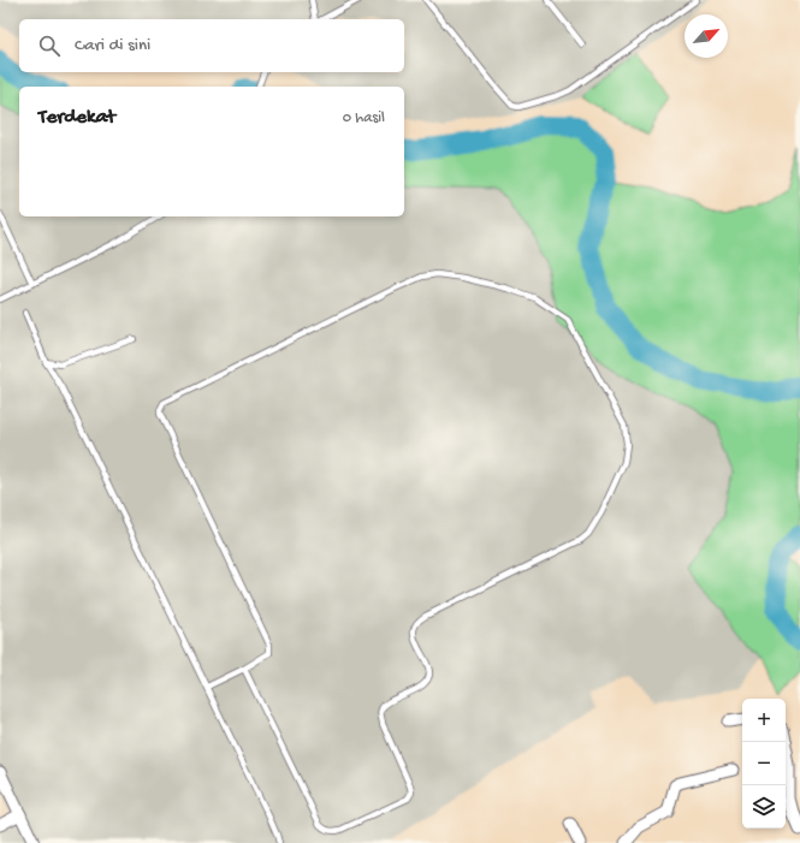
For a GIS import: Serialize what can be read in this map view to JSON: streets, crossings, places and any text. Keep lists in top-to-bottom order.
{
  "north": "top right",
  "page": {
    "search": "Cari di sini",
    "heading": ["Terdekat", "0 hasil"],
    "map_buttons": ["+", "−"]
  }
}
